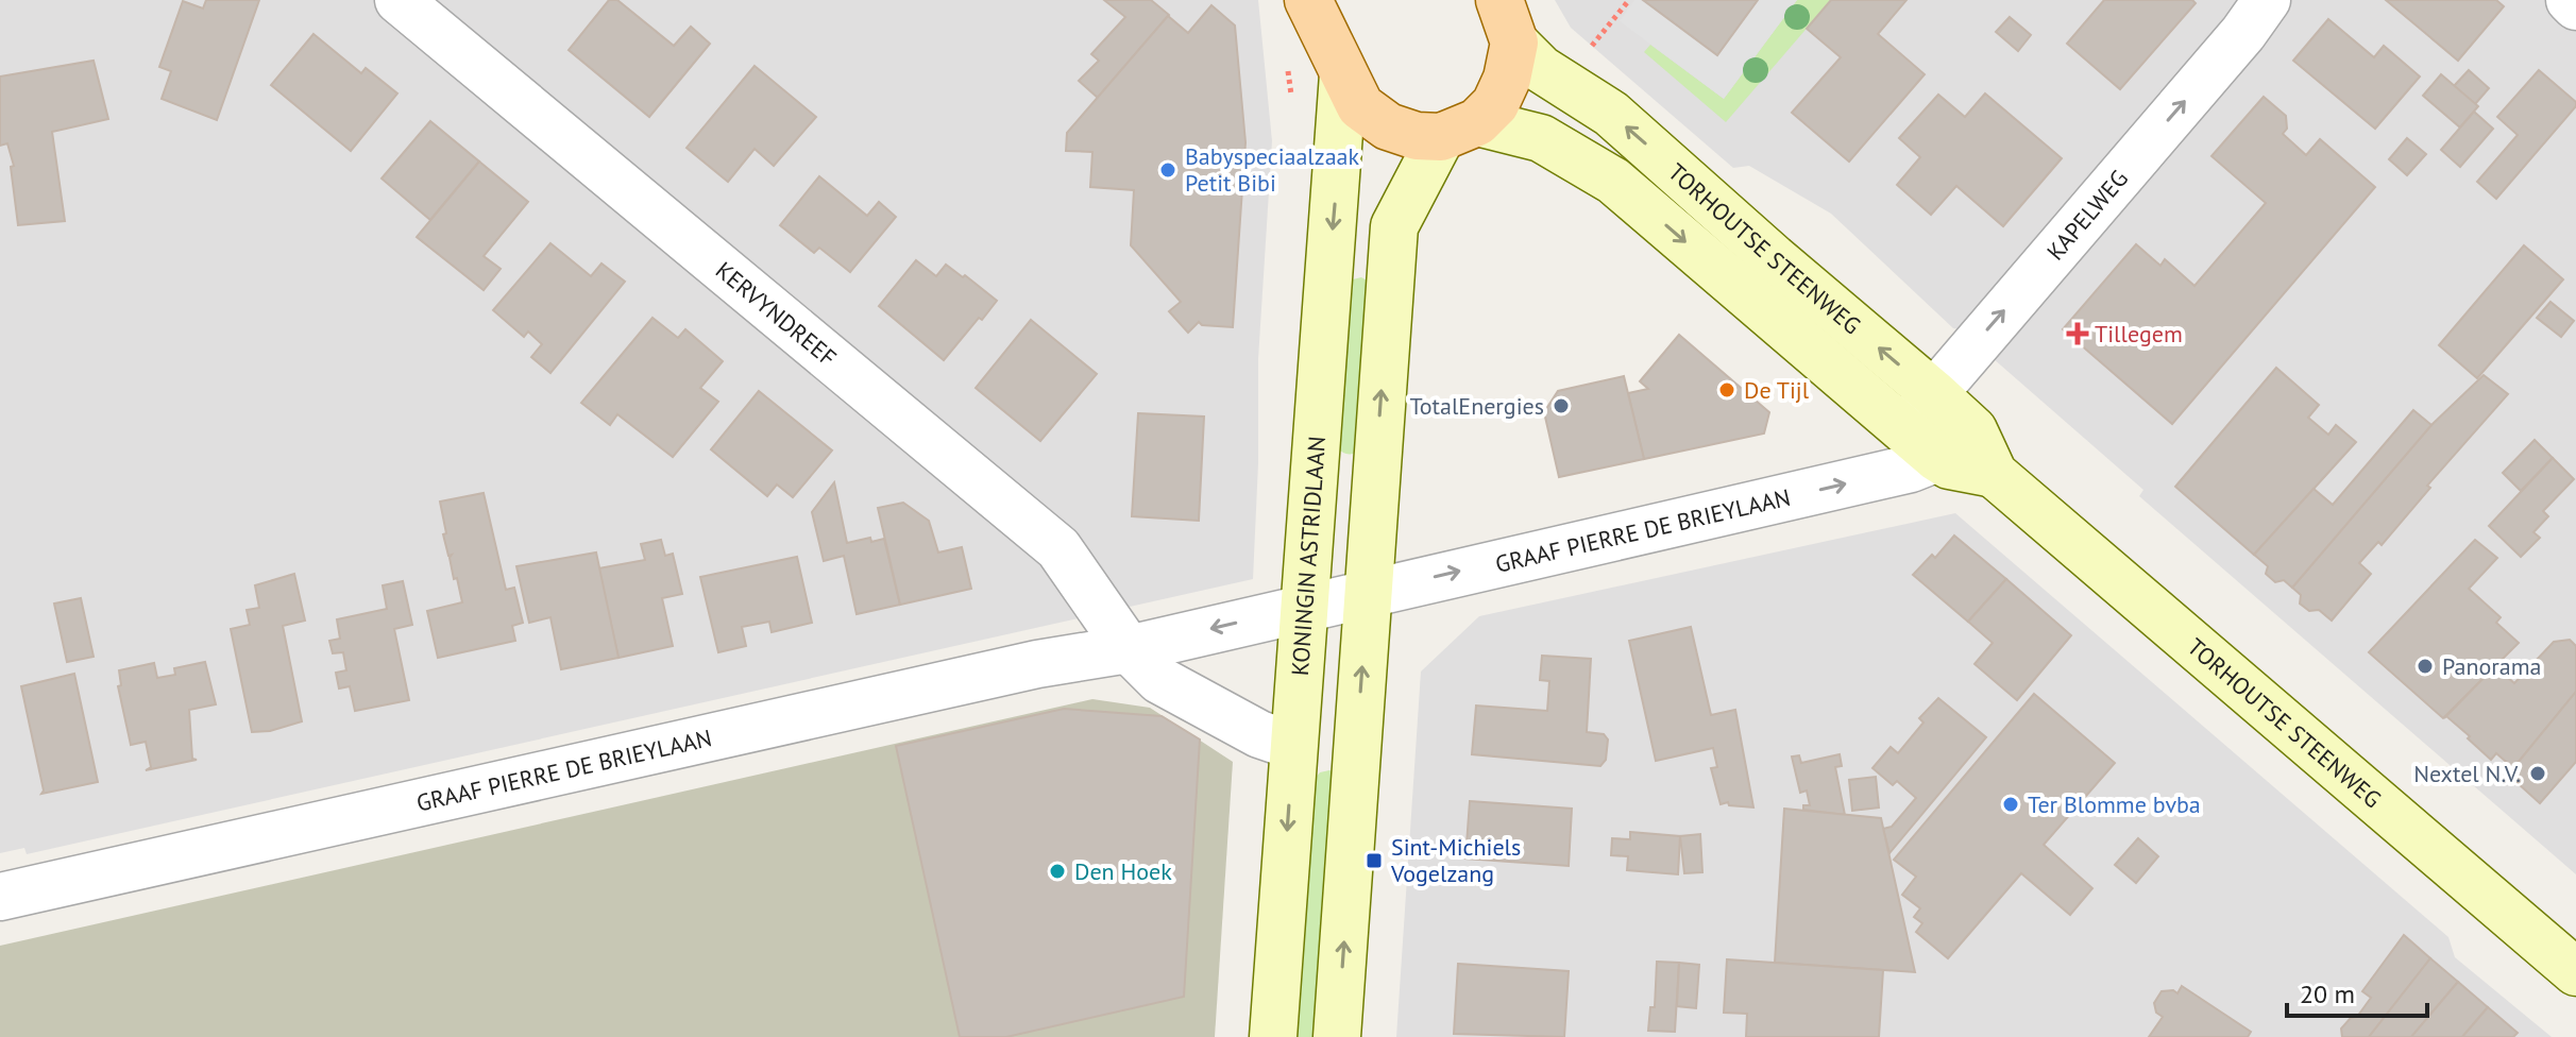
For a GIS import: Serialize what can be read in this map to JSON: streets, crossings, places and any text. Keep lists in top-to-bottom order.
{
  "streets": {
    "main road": ["TORHOUTSE STEENWEG", "KONINGIN ASTRIDLAAN"],
    "street": ["KAPELWEG", "KERVYNDREEF", "GRAAF PIERRE DE BRIEYLAAN"]
  },
  "crossings": [
    ["KAPELWEG", "TORHOUTSE STEENWEG"],
    ["KAPELWEG", "GRAAF PIERRE DE BRIEYLAAN"],
    ["TORHOUTSE STEENWEG", "GRAAF PIERRE DE BRIEYLAAN"],
    ["KERVYNDREEF", "GRAAF PIERRE DE BRIEYLAAN"],
    ["KERVYNDREEF", "KONINGIN ASTRIDLAAN"],
    ["GRAAF PIERRE DE BRIEYLAAN", "KONINGIN ASTRIDLAAN"]
  ],
  "one_way": ["KAPELWEG"],
  "places": {
    "other": [
      "Babyspeciaalzaak Petit Bibi",
      "De Tijl",
      "TotalEnergies",
      "Panorama",
      "Nextel N.V.",
      "Ter Blomme bvba",
      "Den Hoek"
    ],
    "health": ["Tillegem"],
    "transit": ["Sint-Michiels Vogelzang"]
  },
  "scale_bar": "20 m"
}
